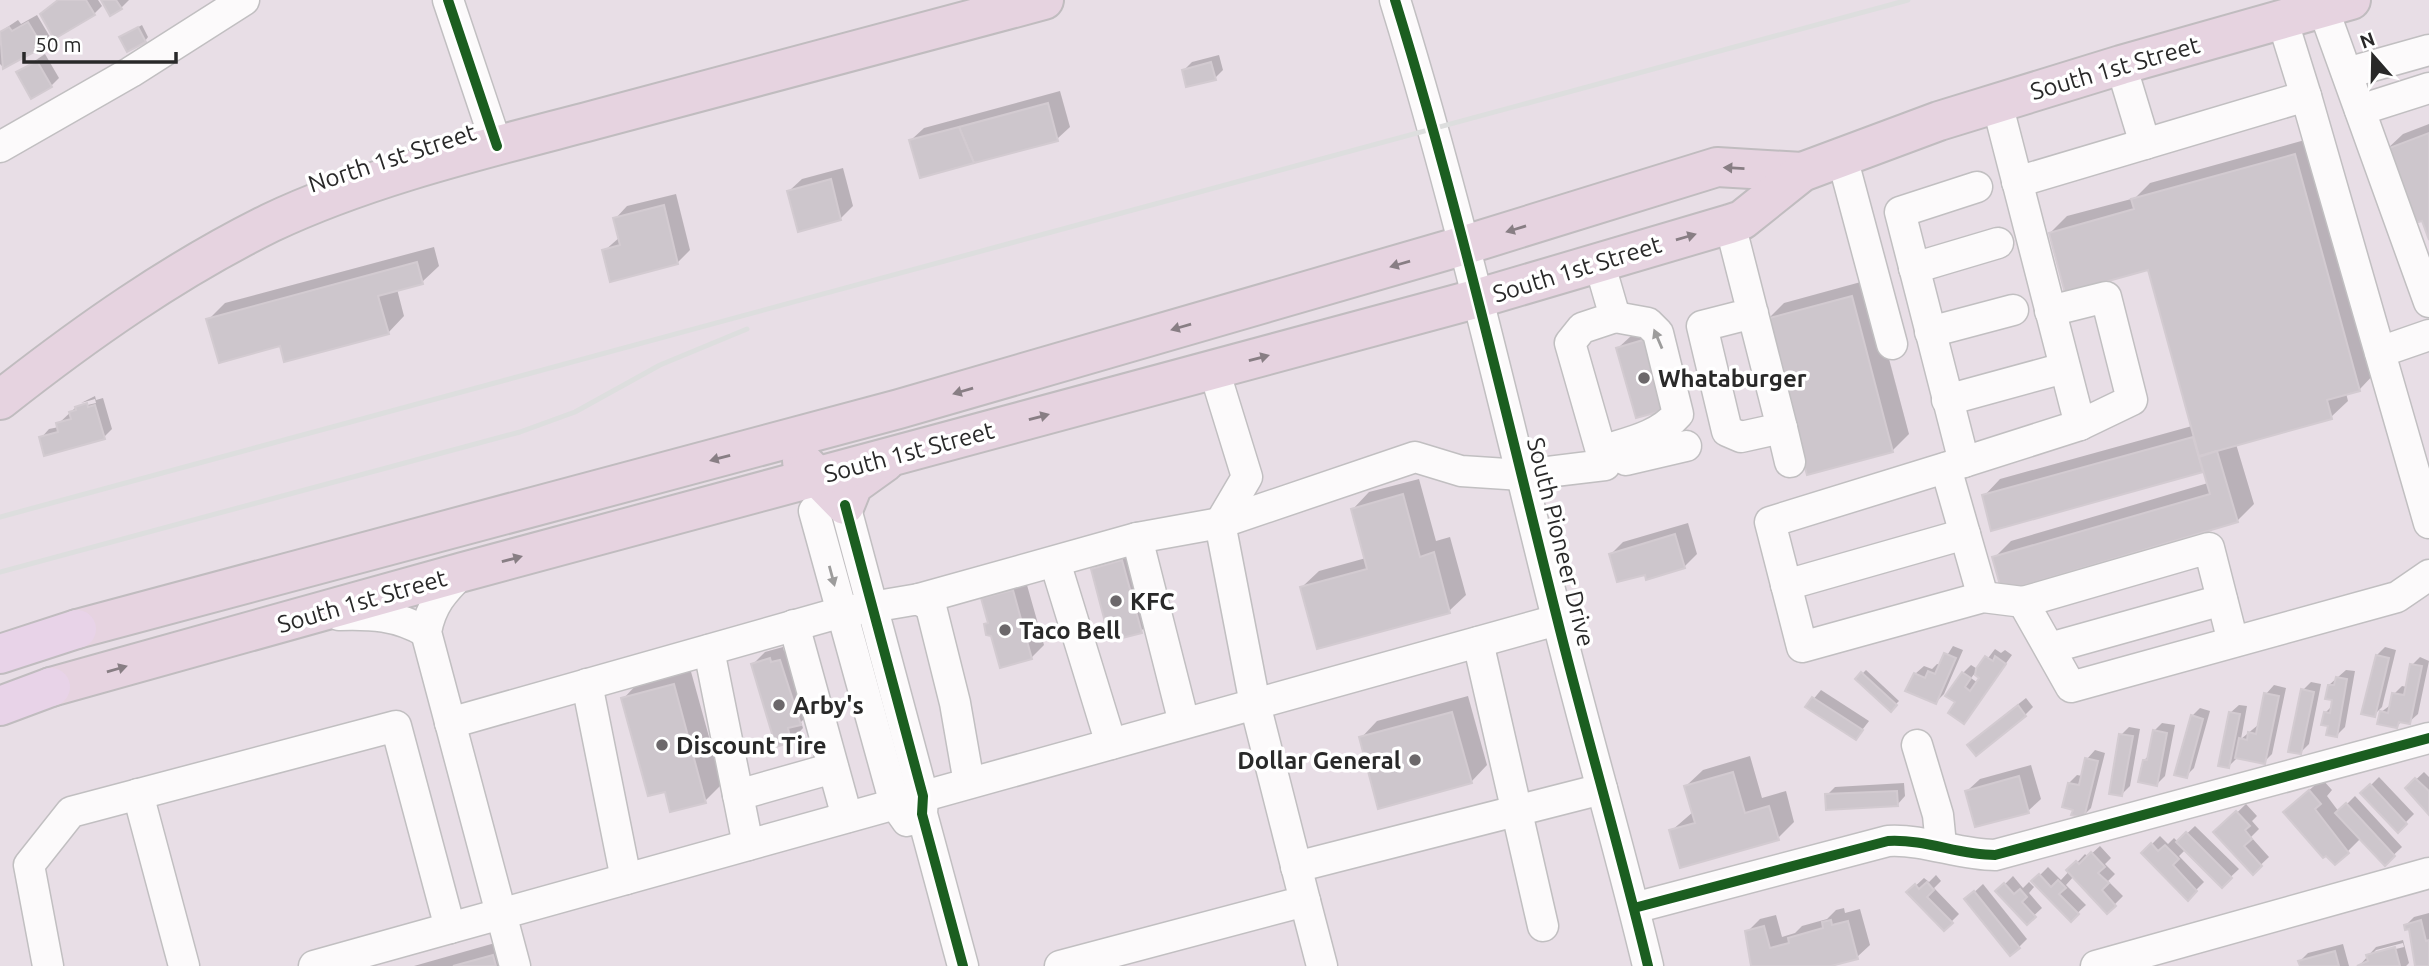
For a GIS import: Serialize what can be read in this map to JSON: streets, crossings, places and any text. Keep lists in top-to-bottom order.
{
  "streets": {
    "highway": ["South 1st Street"],
    "main road": ["North 1st Street"],
    "street": ["South Pioneer Drive"]
  },
  "crossings": [
    ["South 1st Street", "South Pioneer Drive"]
  ],
  "places": [
    "Whataburger",
    "KFC",
    "Taco Bell",
    "Arby's",
    "Discount Tire",
    "Dollar General"
  ],
  "scale_bar": "50 m",
  "north": "top"
}
